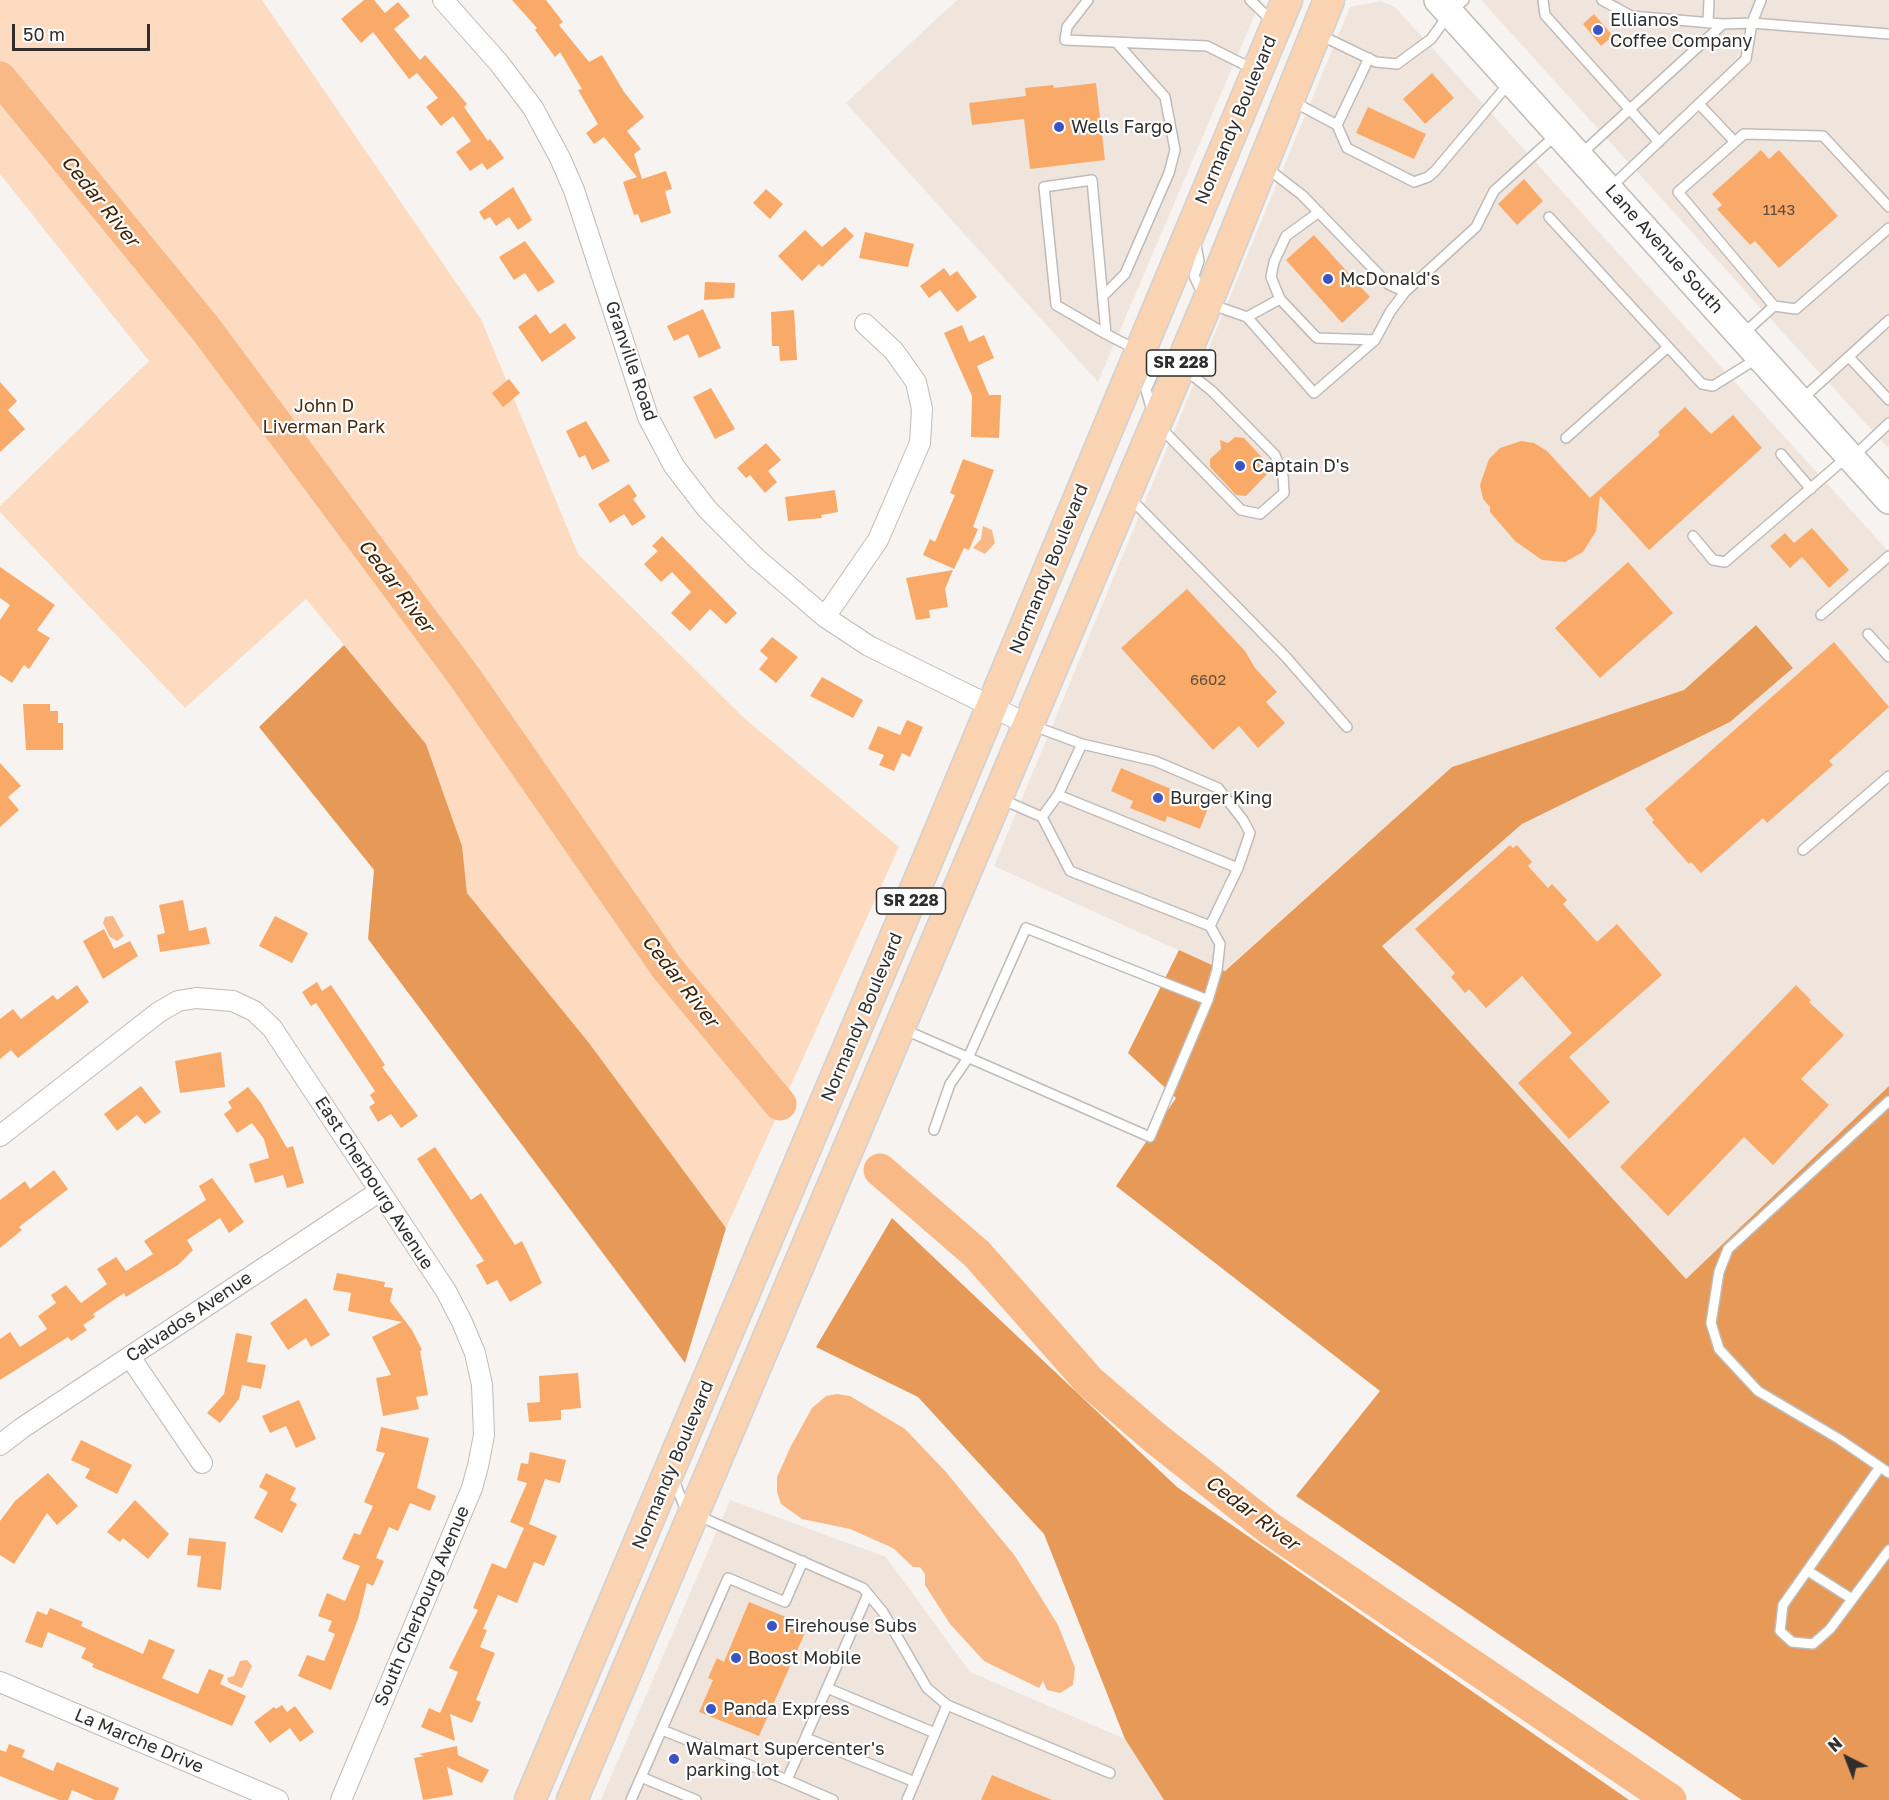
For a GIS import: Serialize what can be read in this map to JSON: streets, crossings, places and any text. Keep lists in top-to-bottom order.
{
  "streets": {
    "main road": ["Normandy Boulevard", "Lane Avenue South", "SR 228"],
    "street": [
      "Granville Road",
      "East Cherbourg Avenue",
      "Calvados Avenue",
      "South Cherbourg Avenue",
      "La Marche Drive"
    ]
  },
  "crossings": [
    ["Normandy Boulevard", "Granville Road"],
    ["East Cherbourg Avenue", "Calvados Avenue"],
    ["East Cherbourg Avenue", "South Cherbourg Avenue"]
  ],
  "water": ["Cedar River"],
  "parks": ["John D Liverman Park"],
  "places": [
    "Ellianos Coffee Company",
    "Wells Fargo",
    "McDonald's",
    "Captain D's",
    "Burger King",
    "Firehouse Subs",
    "Boost Mobile",
    "Panda Express",
    "Walmart Supercenter's parking lot"
  ],
  "house_numbers": ["1143", "6602"],
  "scale_bar": "50 m",
  "north": "top left"
}
